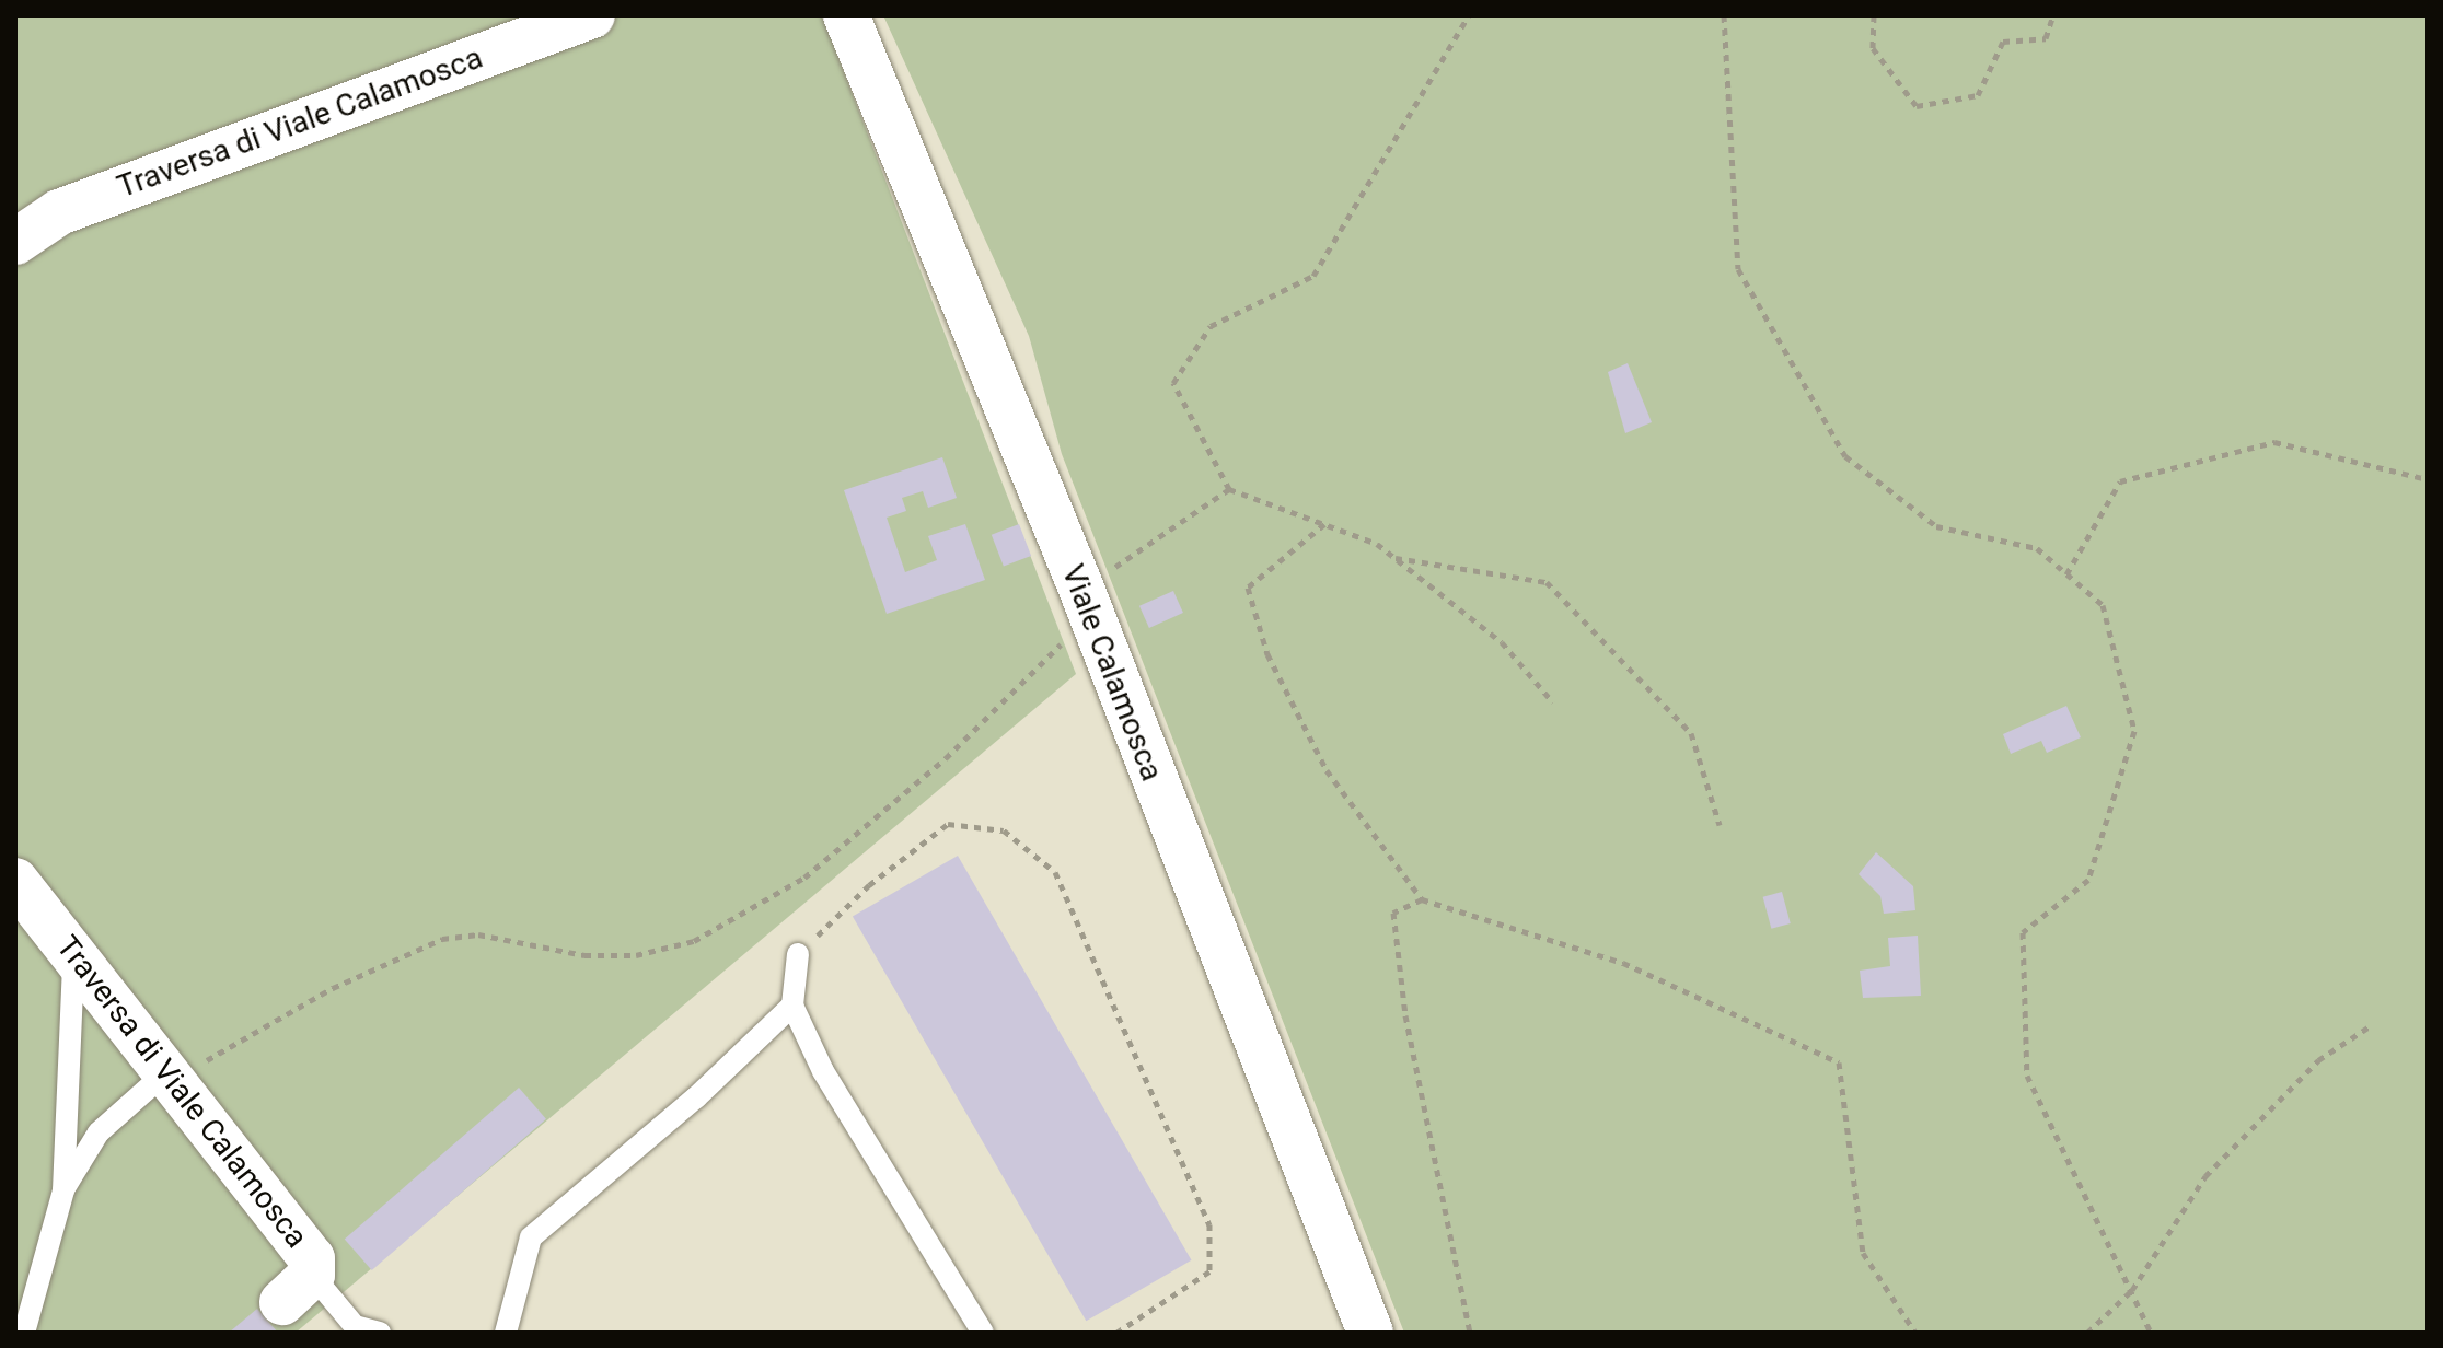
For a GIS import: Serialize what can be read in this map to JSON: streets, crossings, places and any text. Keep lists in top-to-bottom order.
{
  "streets": {
    "street": ["Traversa di Viale Calamosca", "Viale Calamosca"]
  }
}
